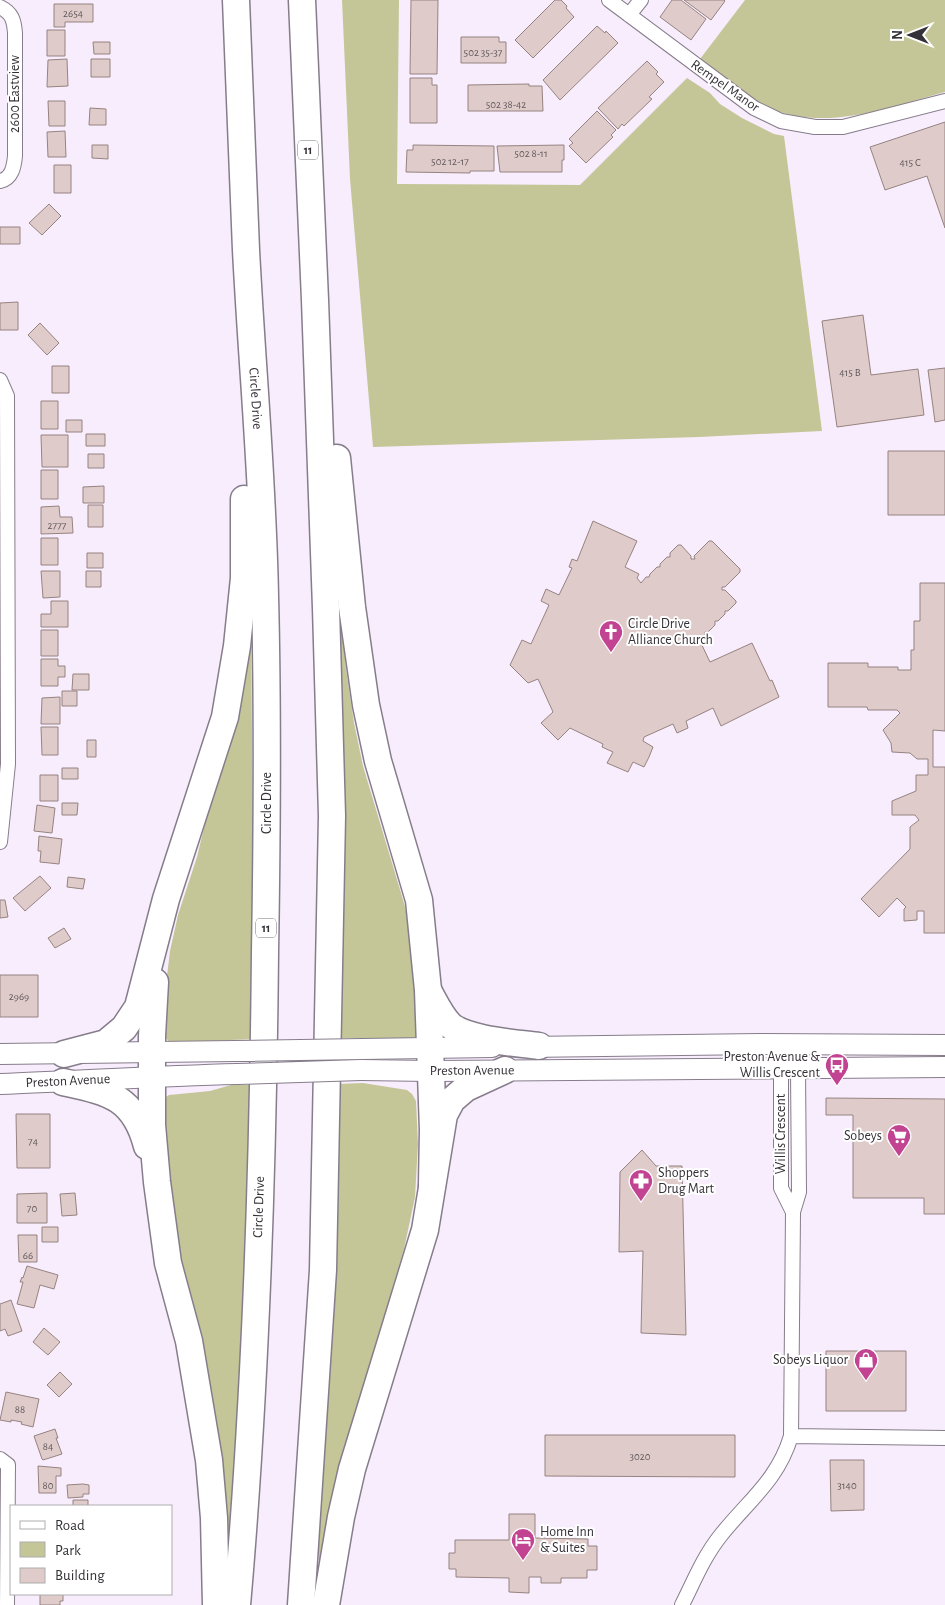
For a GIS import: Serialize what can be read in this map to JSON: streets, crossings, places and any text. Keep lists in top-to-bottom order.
{
  "streets": {
    "highway": ["11", "Circle Drive"],
    "main road": ["Preston Avenue"],
    "street": ["Rempel Manor", "2600 Eastview", "Willis Crescent"]
  },
  "crossings": [
    ["Preston Avenue", "Willis Crescent"]
  ],
  "places": {
    "church": ["Circle Drive Alliance Church"],
    "bus stop": ["Preston Avenue & Willis Crescent"],
    "supermarket": ["Sobeys"],
    "pharmacy": ["Shoppers Drug Mart"],
    "shop": ["Sobeys Liquor"],
    "hotel": ["Home Inn & Suites"]
  },
  "house_numbers": [
    "2654",
    "502 35-37",
    "502 38-42",
    "502 8-11",
    "502 12-17",
    "415 C",
    "415 B",
    "2777",
    "2969",
    "74",
    "70",
    "66",
    "88",
    "84",
    "3020",
    "80",
    "3140"
  ],
  "legend": ["Road", "Park", "Building"],
  "north": "left"
}
